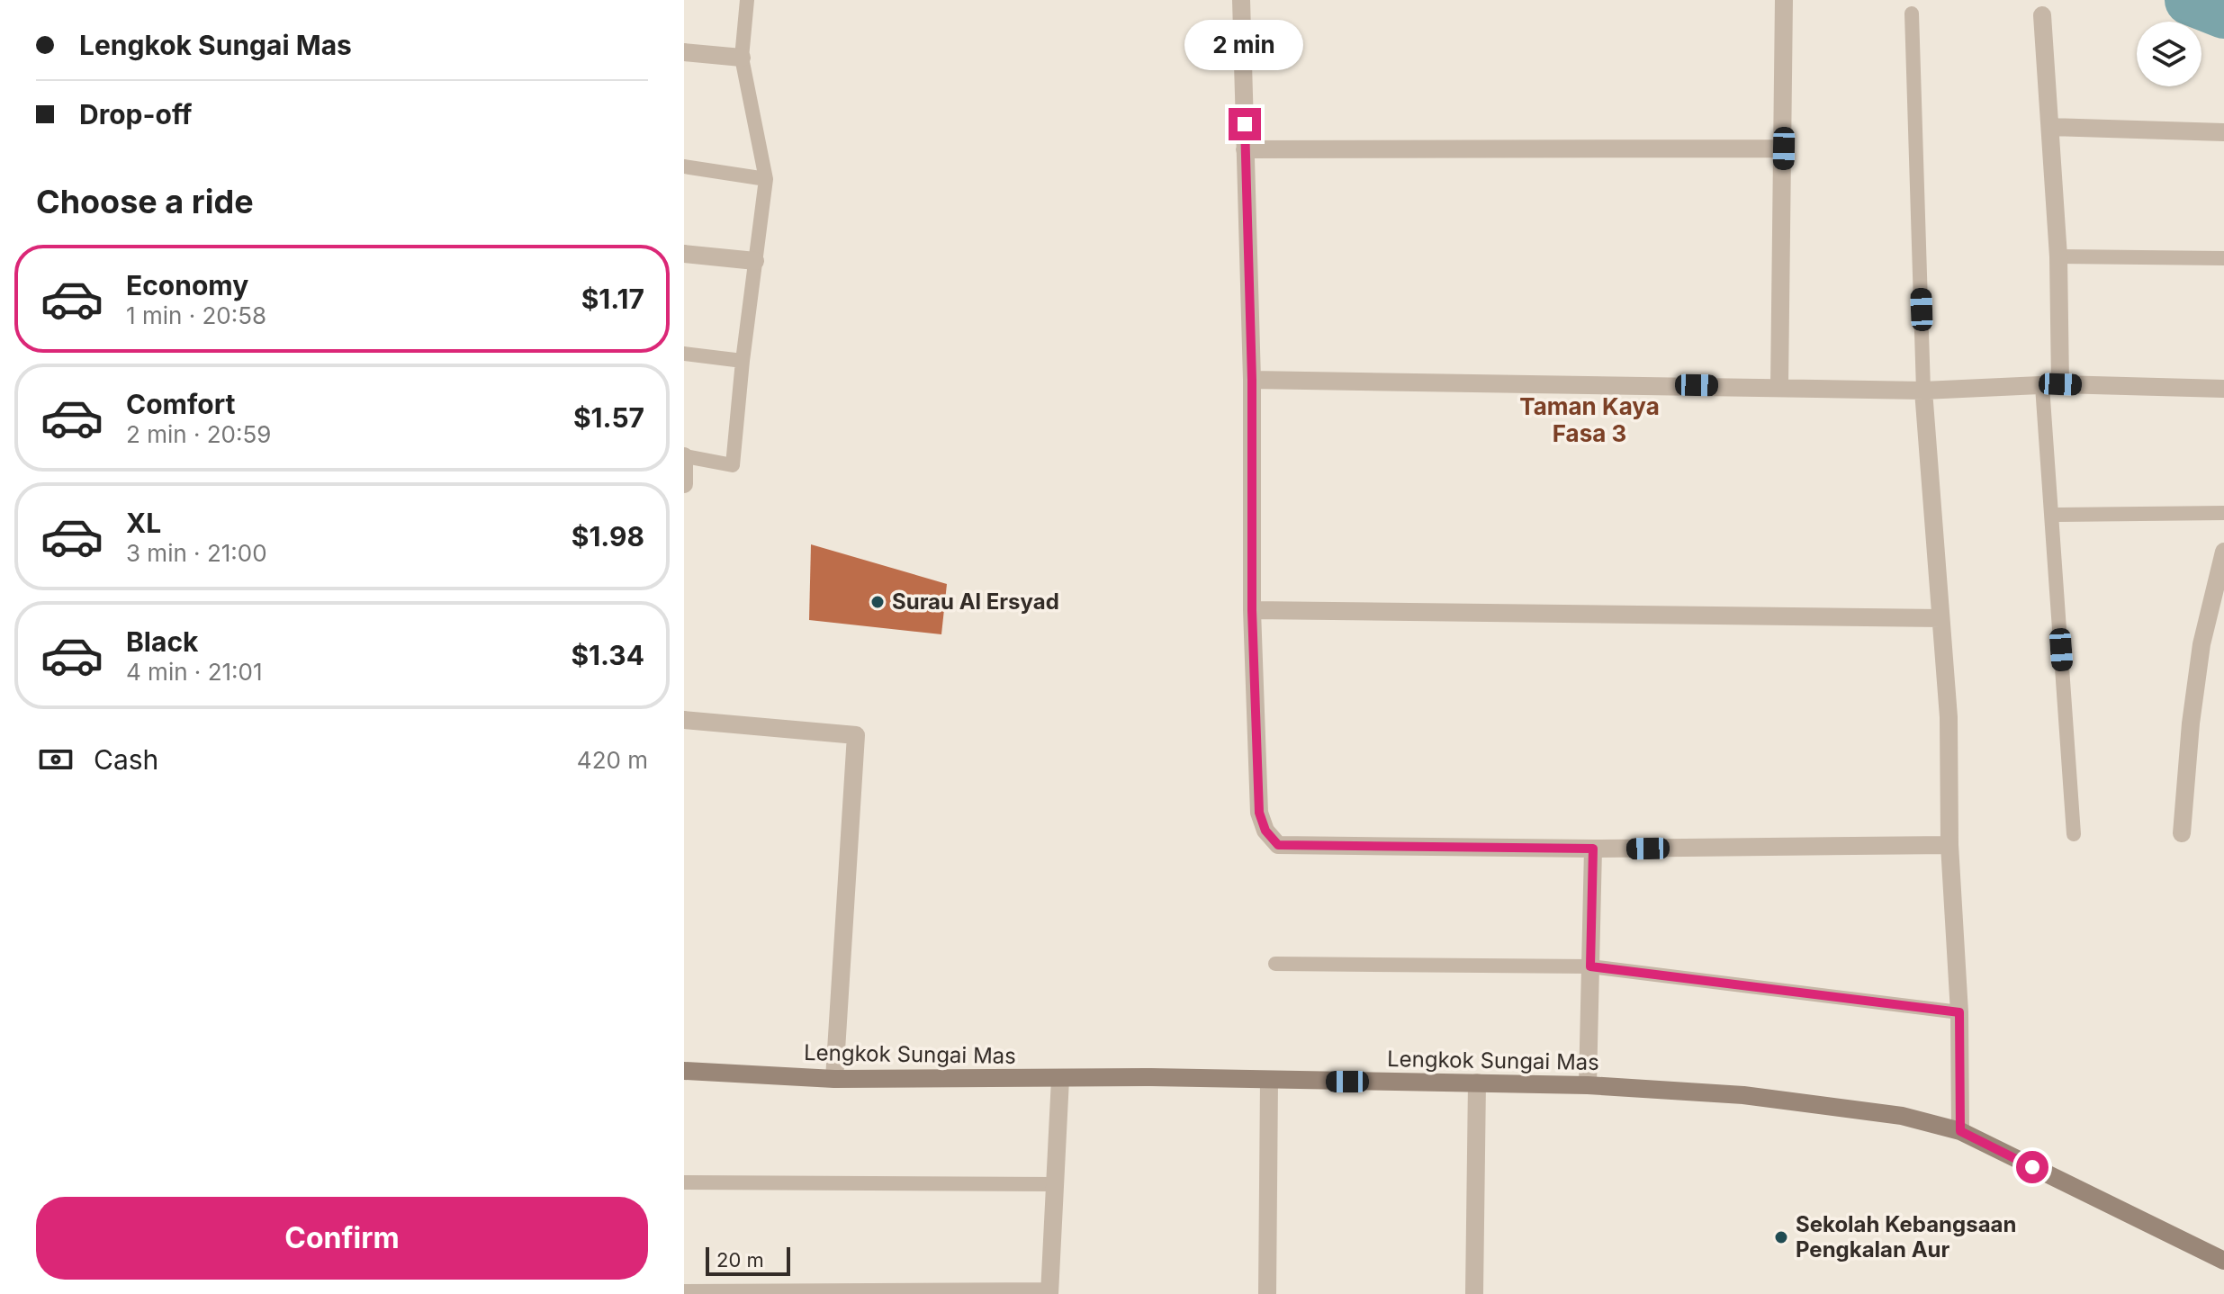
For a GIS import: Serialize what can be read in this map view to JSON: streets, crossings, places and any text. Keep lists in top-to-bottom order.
{
  "streets": {
    "street": ["Lengkok Sungai Mas"]
  },
  "districts": ["Taman Kaya Fasa 3"],
  "places": ["Surau Al Ersyad", "Sekolah Kebangsaan Pengkalan Aur"],
  "scale_bar": "20 m",
  "page": {
    "banner": ["Lengkok Sungai Mas", "Drop-off"],
    "bubble": "2 min",
    "heading": "Choose a ride",
    "list": [
      {
        "name": "Economy",
        "note": "1 min · 20:58",
        "value": "$1.17"
      },
      {
        "name": "Comfort",
        "note": "2 min · 20:59",
        "value": "$1.57"
      },
      {
        "name": "XL",
        "note": "3 min · 21:00",
        "value": "$1.98"
      },
      {
        "name": "Black",
        "note": "4 min · 21:01",
        "value": "$1.34"
      }
    ],
    "pay": ["Cash", "420 m"],
    "buttons": "Confirm",
    "scale": "20 m"
  }
}
